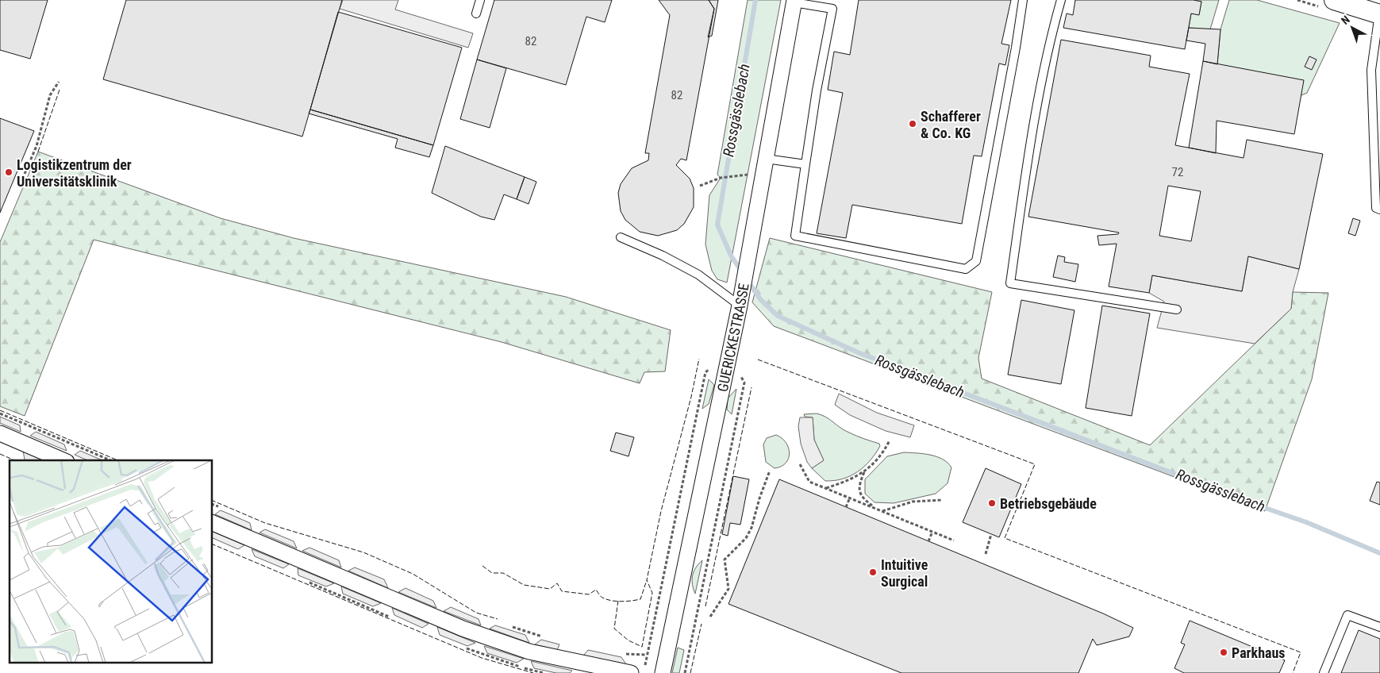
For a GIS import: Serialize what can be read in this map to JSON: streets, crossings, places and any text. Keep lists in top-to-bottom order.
{
  "streets": {
    "street": ["GUERICKESTRASSE"]
  },
  "water": ["Rossgässlebach"],
  "places": [
    "Schafferer & Co. KG",
    "Logistikzentrum der Universitätsklinik",
    "Betriebsgebäude",
    "Intuitive Surgical",
    "Parkhaus"
  ],
  "house_numbers": ["82", "82", "72"],
  "north": "top left"
}
